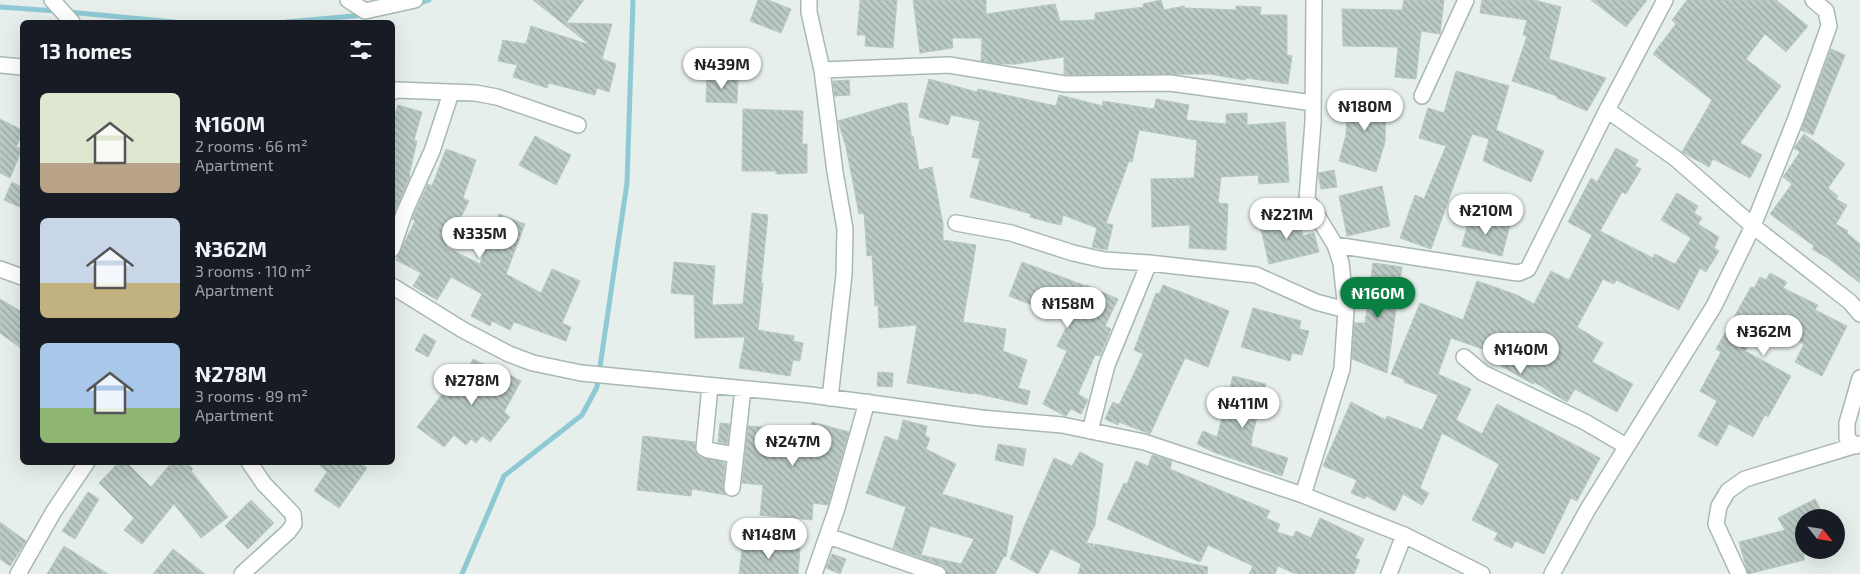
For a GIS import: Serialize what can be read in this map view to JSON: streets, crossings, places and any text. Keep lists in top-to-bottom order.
{
  "north": "bottom right",
  "page": {
    "heading": "13 homes",
    "price": [
      "₦439M",
      "₦180M",
      "₦210M",
      "₦221M",
      "₦335M",
      "₦160M",
      "₦158M",
      "₦362M",
      "₦140M",
      "₦278M",
      "₦411M",
      "₦247M",
      "₦148M"
    ],
    "list": [
      {
        "name": "₦160M",
        "note": "2 rooms · 66 m² · Apartment"
      },
      {
        "name": "₦362M",
        "note": "3 rooms · 110 m² · Apartment"
      },
      {
        "name": "₦278M",
        "note": "3 rooms · 89 m² · Apartment"
      }
    ]
  }
}
